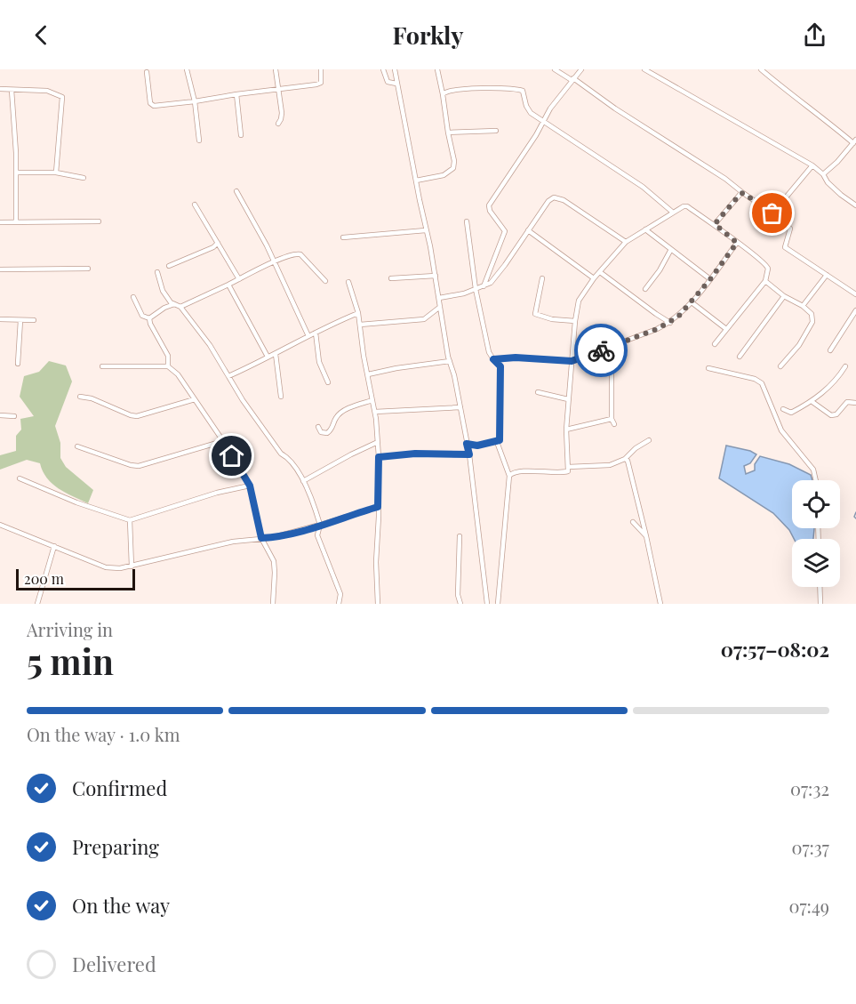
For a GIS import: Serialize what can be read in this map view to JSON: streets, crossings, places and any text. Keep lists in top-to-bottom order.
{
  "scale_bar": "200 m",
  "page": {
    "header": "Forkly",
    "scale": "200 m",
    "heading": ["5 min", "Arriving in", "07:57–08:02"],
    "bar": "On the way · 1.0 km",
    "list": [
      ["Confirmed", "07:32"],
      ["Preparing", "07:37"],
      ["On the way", "07:49"],
      "Delivered"
    ]
  }
}
